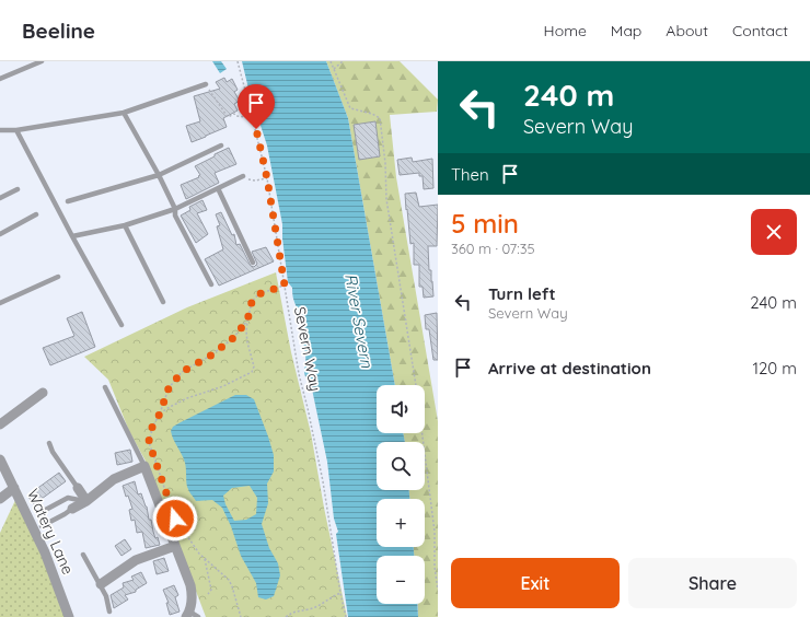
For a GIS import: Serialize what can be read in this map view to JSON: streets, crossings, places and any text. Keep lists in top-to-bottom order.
{
  "streets": {
    "street": ["Watery Lane"],
    "path": ["Severn Way"]
  },
  "water": ["River Severn"],
  "page": {
    "header": "Beeline",
    "nav": [
      "Home",
      "Map",
      "About",
      "Contact"
    ],
    "turn": ["240 m", "Severn Way"],
    "then": "Then",
    "heading": ["5 min", "360 m · 07:35"],
    "list": [
      {
        "name": "Turn left",
        "note": "Severn Way",
        "value": "240 m"
      },
      {
        "name": "Arrive at destination",
        "value": "120 m"
      }
    ],
    "map_buttons": ["+", "−"],
    "buttons": ["Exit", "Share"]
  }
}
